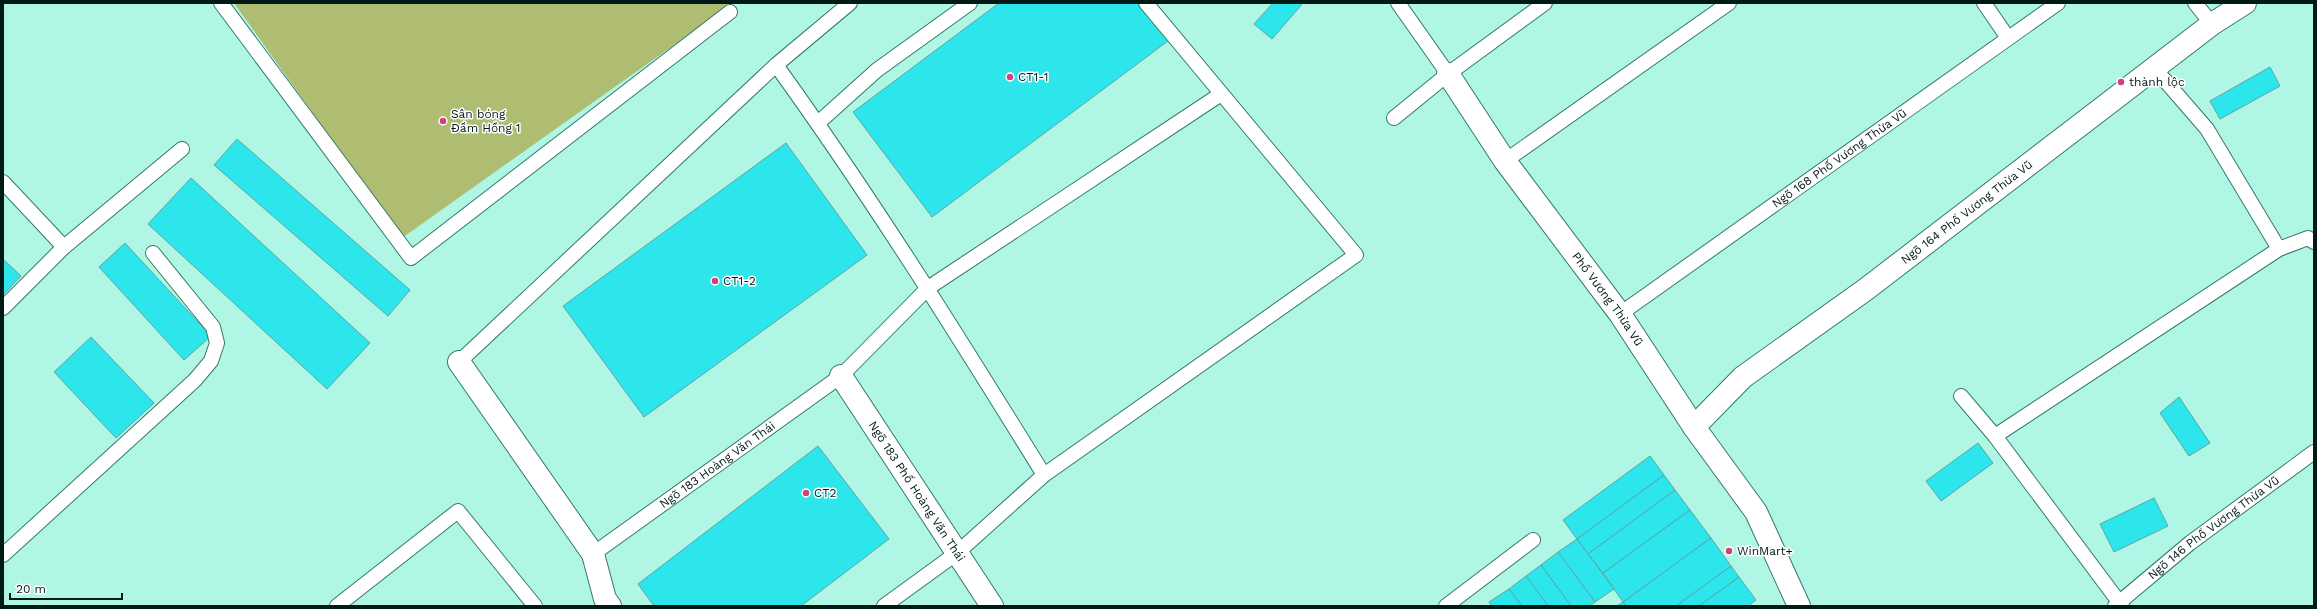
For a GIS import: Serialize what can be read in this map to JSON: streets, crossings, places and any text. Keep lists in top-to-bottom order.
{
  "streets": {
    "street": ["Ngõ 164 Phố Vương Thừa Vũ", "Phố Vương Thừa Vũ", "Ngõ 183 Phố Hoàng Văn Thái"],
    "lane": ["Ngõ 168 Phố Vương Thừa Vũ", "Ngõ 183 Hoàng Văn Thái", "Ngõ 146 Phố Vương Thừa Vũ"]
  },
  "crossings": [
    ["Ngõ 168 Phố Vương Thừa Vũ", "Phố Vương Thừa Vũ"],
    ["Ngõ 164 Phố Vương Thừa Vũ", "Phố Vương Thừa Vũ"],
    ["Ngõ 183 Hoàng Văn Thái", "Ngõ 183 Phố Hoàng Văn Thái"]
  ],
  "places": [
    "CT1-1",
    "thành lộc",
    "Sân bóng Đầm Hồng 1",
    "CT1-2",
    "CT2",
    "WinMart+"
  ],
  "scale_bar": "20 m"
}
